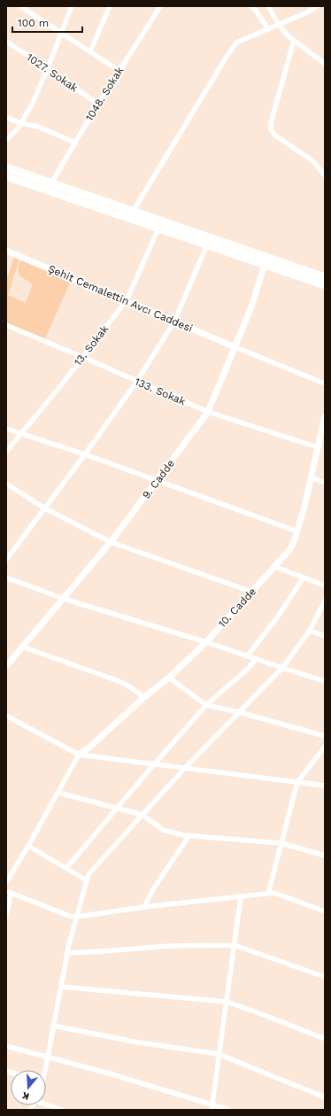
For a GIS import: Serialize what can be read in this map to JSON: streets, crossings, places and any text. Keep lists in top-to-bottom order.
{
  "streets": {
    "street": [
      "1027. Sokak",
      "1048. Sokak",
      "Şehit Cemalettin Avcı Caddesi",
      "13. Sokak",
      "133. Sokak",
      "9. Cadde",
      "10. Cadde"
    ]
  },
  "crossings": [
    ["1027. Sokak", "1048. Sokak"],
    ["Şehit Cemalettin Avcı Caddesi", "13. Sokak"],
    ["Şehit Cemalettin Avcı Caddesi", "9. Cadde"],
    ["13. Sokak", "133. Sokak"],
    ["133. Sokak", "9. Cadde"],
    ["133. Sokak", "10. Cadde"]
  ],
  "scale_bar": "100 m",
  "north": "bottom"
}
